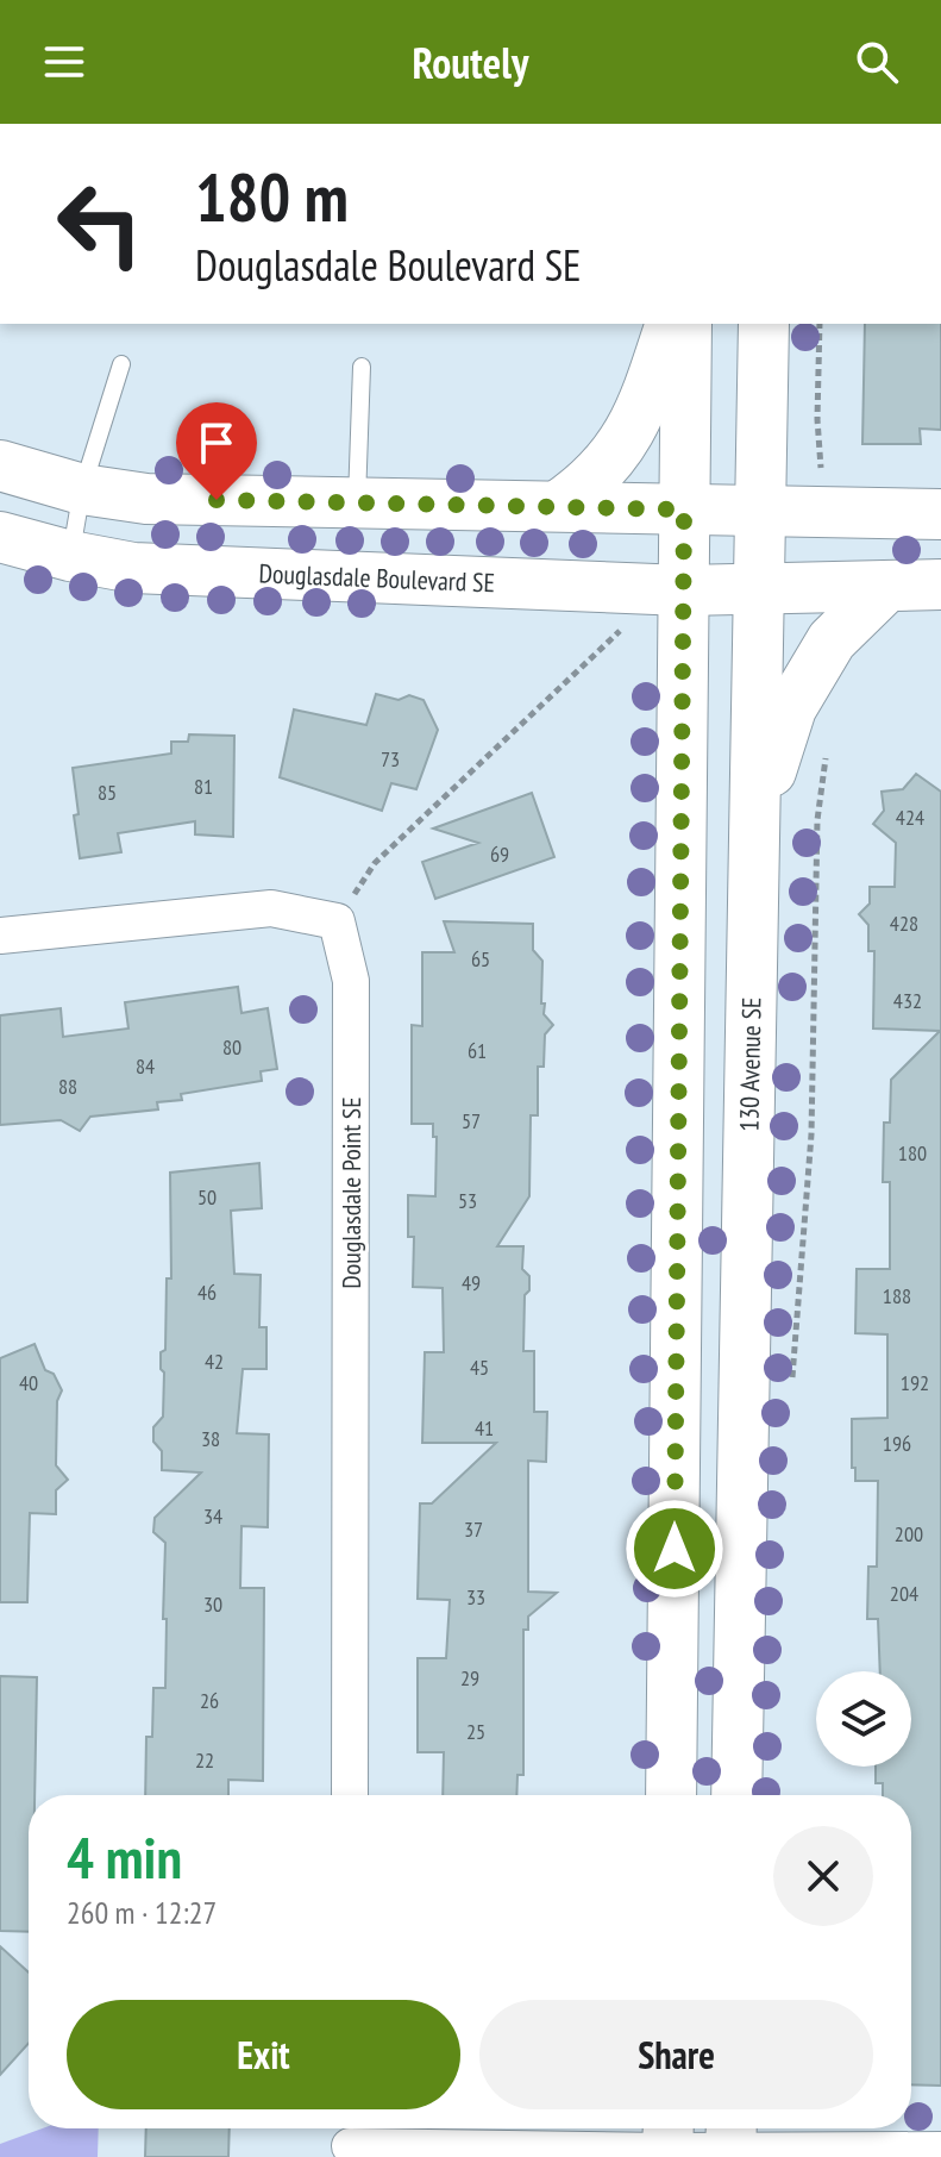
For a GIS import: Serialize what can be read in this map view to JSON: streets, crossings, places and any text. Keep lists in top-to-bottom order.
{
  "streets": {
    "street": ["Douglasdale Boulevard SE", "130 Avenue SE", "Douglasdale Point SE"]
  },
  "crossings": [
    ["Douglasdale Boulevard SE", "130 Avenue SE"]
  ],
  "house_numbers": [
    "73",
    "81",
    "85",
    "424",
    "69",
    "428",
    "65",
    "432",
    "80",
    "61",
    "84",
    "88",
    "57",
    "180",
    "50",
    "53",
    "49",
    "46",
    "188",
    "42",
    "45",
    "40",
    "192",
    "41",
    "38",
    "196",
    "34",
    "37",
    "200",
    "204",
    "33",
    "30",
    "29",
    "26",
    "25",
    "22"
  ],
  "page": {
    "header": "Routely",
    "turn": ["180 m", "Douglasdale Boulevard SE"],
    "heading": ["4 min", "260 m · 12:27"],
    "buttons": ["Exit", "Share"]
  }
}
